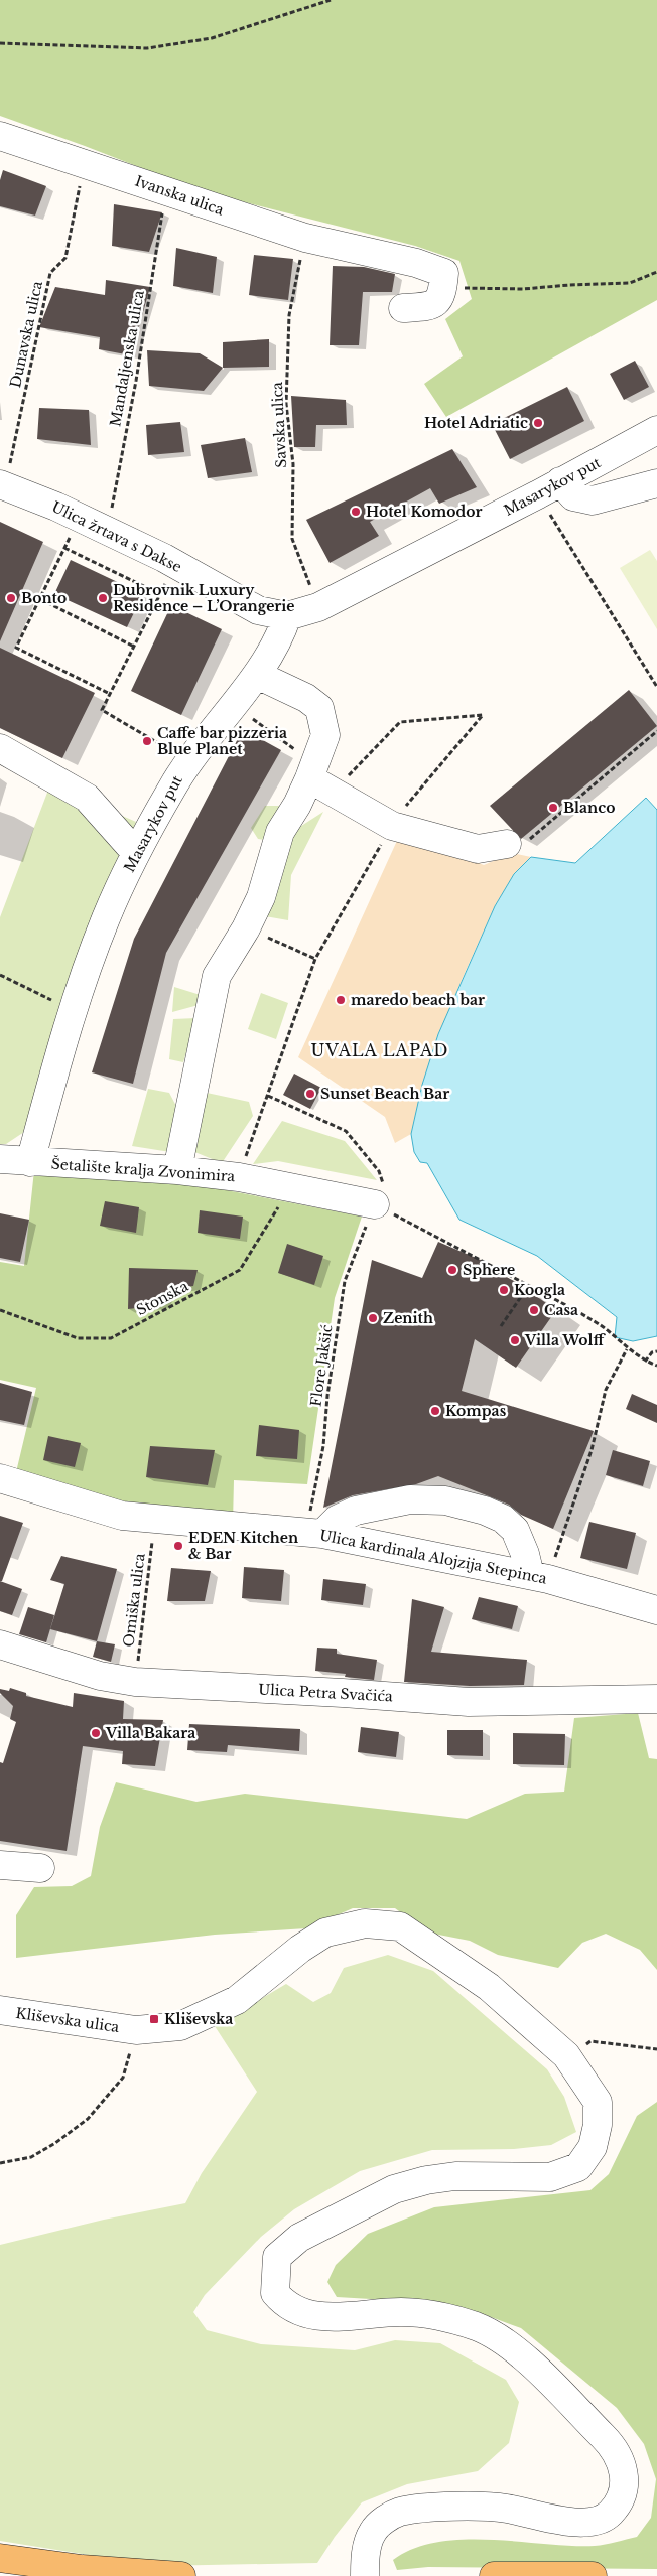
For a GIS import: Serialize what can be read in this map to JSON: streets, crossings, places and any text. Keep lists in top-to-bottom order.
{
  "streets": {
    "street": [
      "Ivanska ulica",
      "Masarykov put",
      "Ulica žrtava s Dakse",
      "Šetalište kralja Zvonimira",
      "Ulica kardinala Alojzija Stepinca",
      "Ulica Petra Svačića",
      "Kliševska ulica"
    ],
    "path": [
      "Dunavska ulica",
      "Mandaljenska ulica",
      "Savska ulica",
      "Stonska",
      "Flore Jakšić",
      "Omiška ulica"
    ]
  },
  "crossings": [
    ["Ivanska ulica", "Dunavska ulica"],
    ["Ivanska ulica", "Mandaljenska ulica"],
    ["Ivanska ulica", "Savska ulica"],
    ["Dunavska ulica", "Ulica žrtava s Dakse"],
    ["Mandaljenska ulica", "Ulica žrtava s Dakse"],
    ["Savska ulica", "Masarykov put"],
    ["Masarykov put", "Ulica žrtava s Dakse"],
    ["Masarykov put", "Šetalište kralja Zvonimira"],
    ["Šetalište kralja Zvonimira", "Stonska"],
    ["Šetalište kralja Zvonimira", "Flore Jakšić"],
    ["Flore Jakšić", "Ulica kardinala Alojzija Stepinca"],
    ["Ulica kardinala Alojzija Stepinca", "Omiška ulica"],
    ["Omiška ulica", "Ulica Petra Svačića"]
  ],
  "districts": ["UVALA LAPAD"],
  "places": {
    "other": [
      "Hotel Adriatic",
      "Hotel Komodor",
      "Bonto",
      "Dubrovnik Luxury Residence – L’Orangerie",
      "Caffe bar pizzeria Blue Planet",
      "Blanco",
      "maredo beach bar",
      "Sunset Beach Bar",
      "Sphere",
      "Koogla",
      "Casa",
      "Zenith",
      "Villa Wolff",
      "Kompas",
      "EDEN Kitchen & Bar",
      "Villa Bakara"
    ],
    "transit": ["Kliševska"]
  }
}
